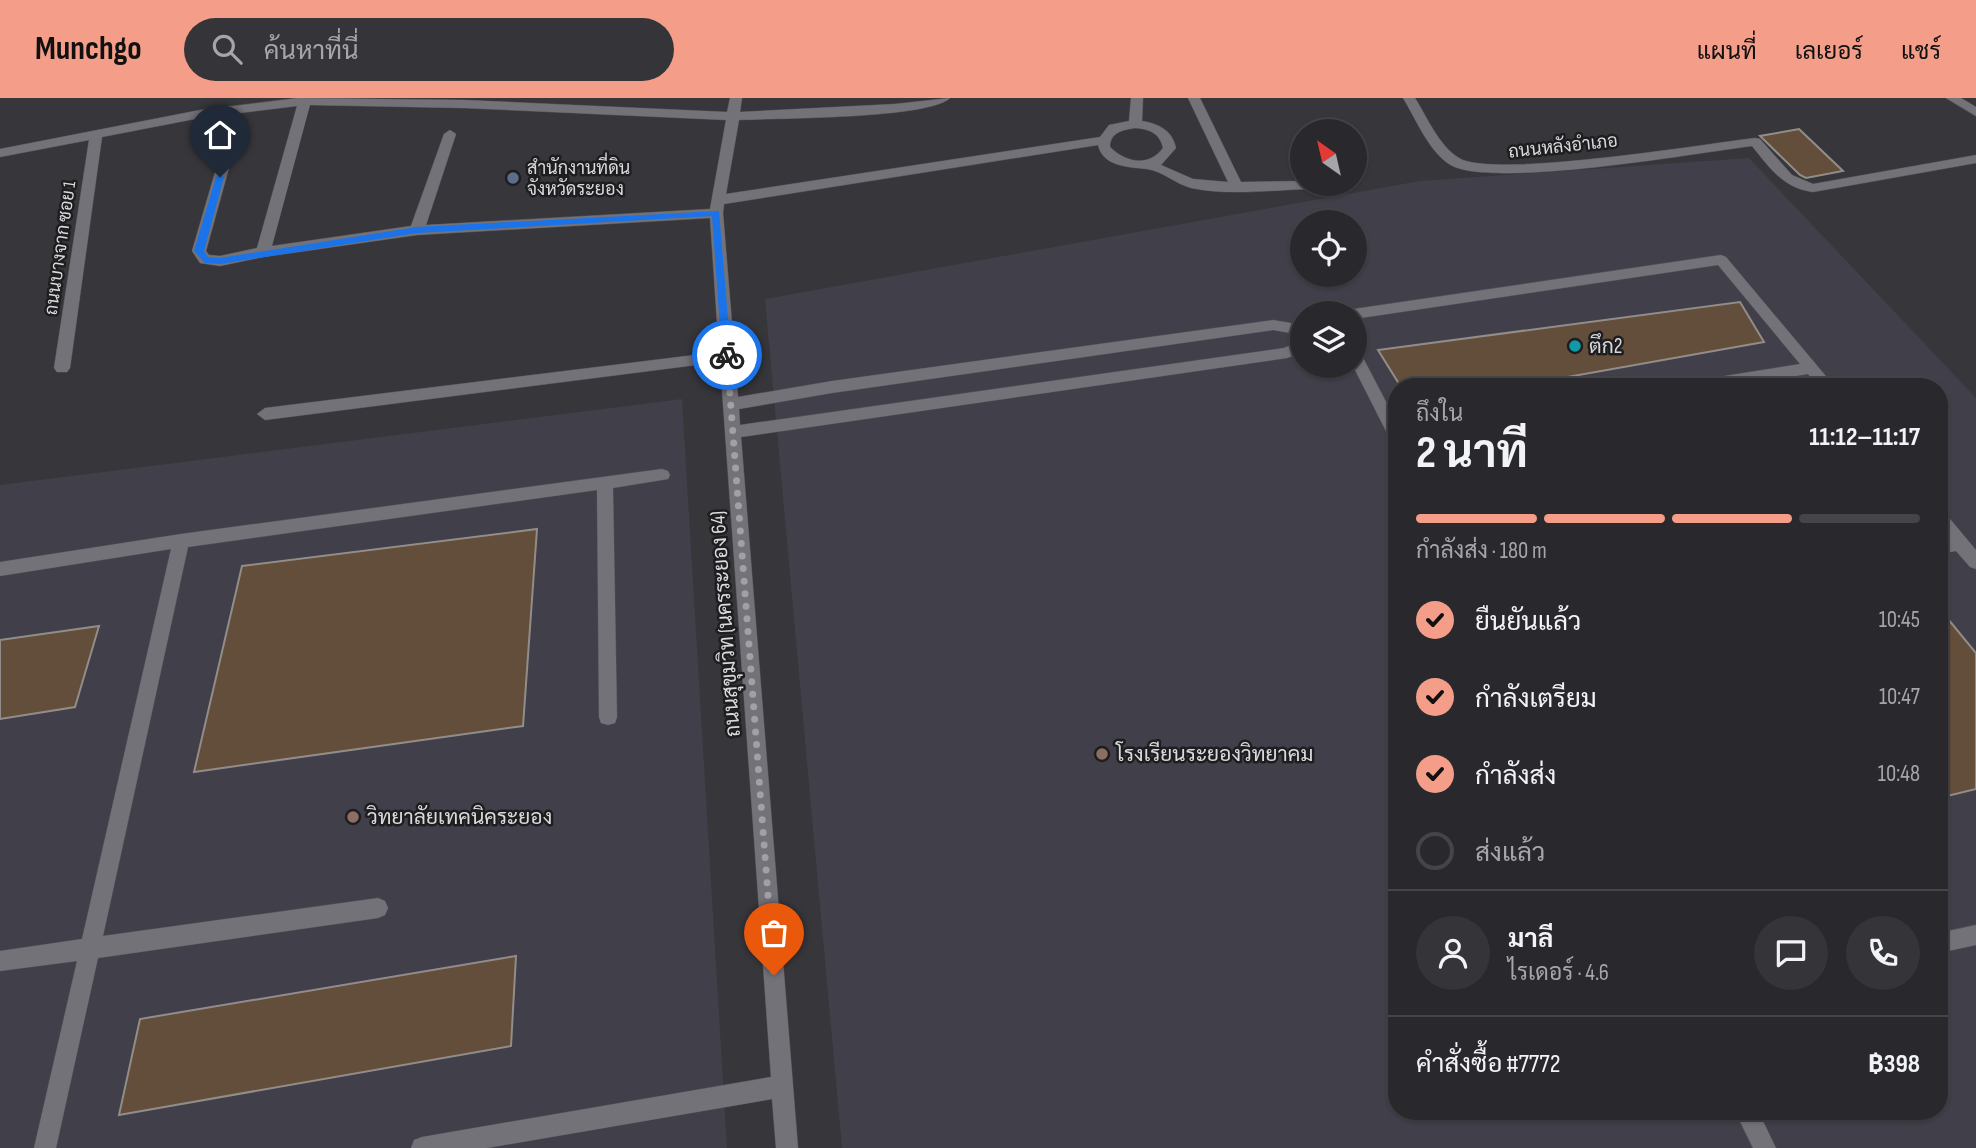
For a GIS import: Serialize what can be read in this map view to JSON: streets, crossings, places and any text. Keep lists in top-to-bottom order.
{
  "streets": {
    "street": ["ถนนหลังอำเภอ", "ถนนบางจาก ซอย 1", "ถนนสุขุมวิท (นครระยอง 64)"]
  },
  "places": [
    "สำนักงานที่ดิน จังหวัดระยอง",
    "ตึก2",
    "โรงเรียนระยองวิทยาคม",
    "วิทยาลัยเทคนิคระยอง"
  ],
  "north": "top left",
  "page": {
    "header": "Munchgo",
    "search": "ค้นหาที่นี่",
    "nav": ["แผนที่", "เลเยอร์", "แชร์"],
    "heading": ["2 นาที", "ถึงใน", "11:12–11:17"],
    "panel": [
      "มาลี",
      "ไรเดอร์ · 4.6",
      "คำสั่งซื้อ #7772",
      "฿398"
    ],
    "bar": "กำลังส่ง · 180 m",
    "list": [
      ["ยืนยันแล้ว", "10:45"],
      ["กำลังเตรียม", "10:47"],
      ["กำลังส่ง", "10:48"],
      "ส่งแล้ว"
    ]
  }
}
